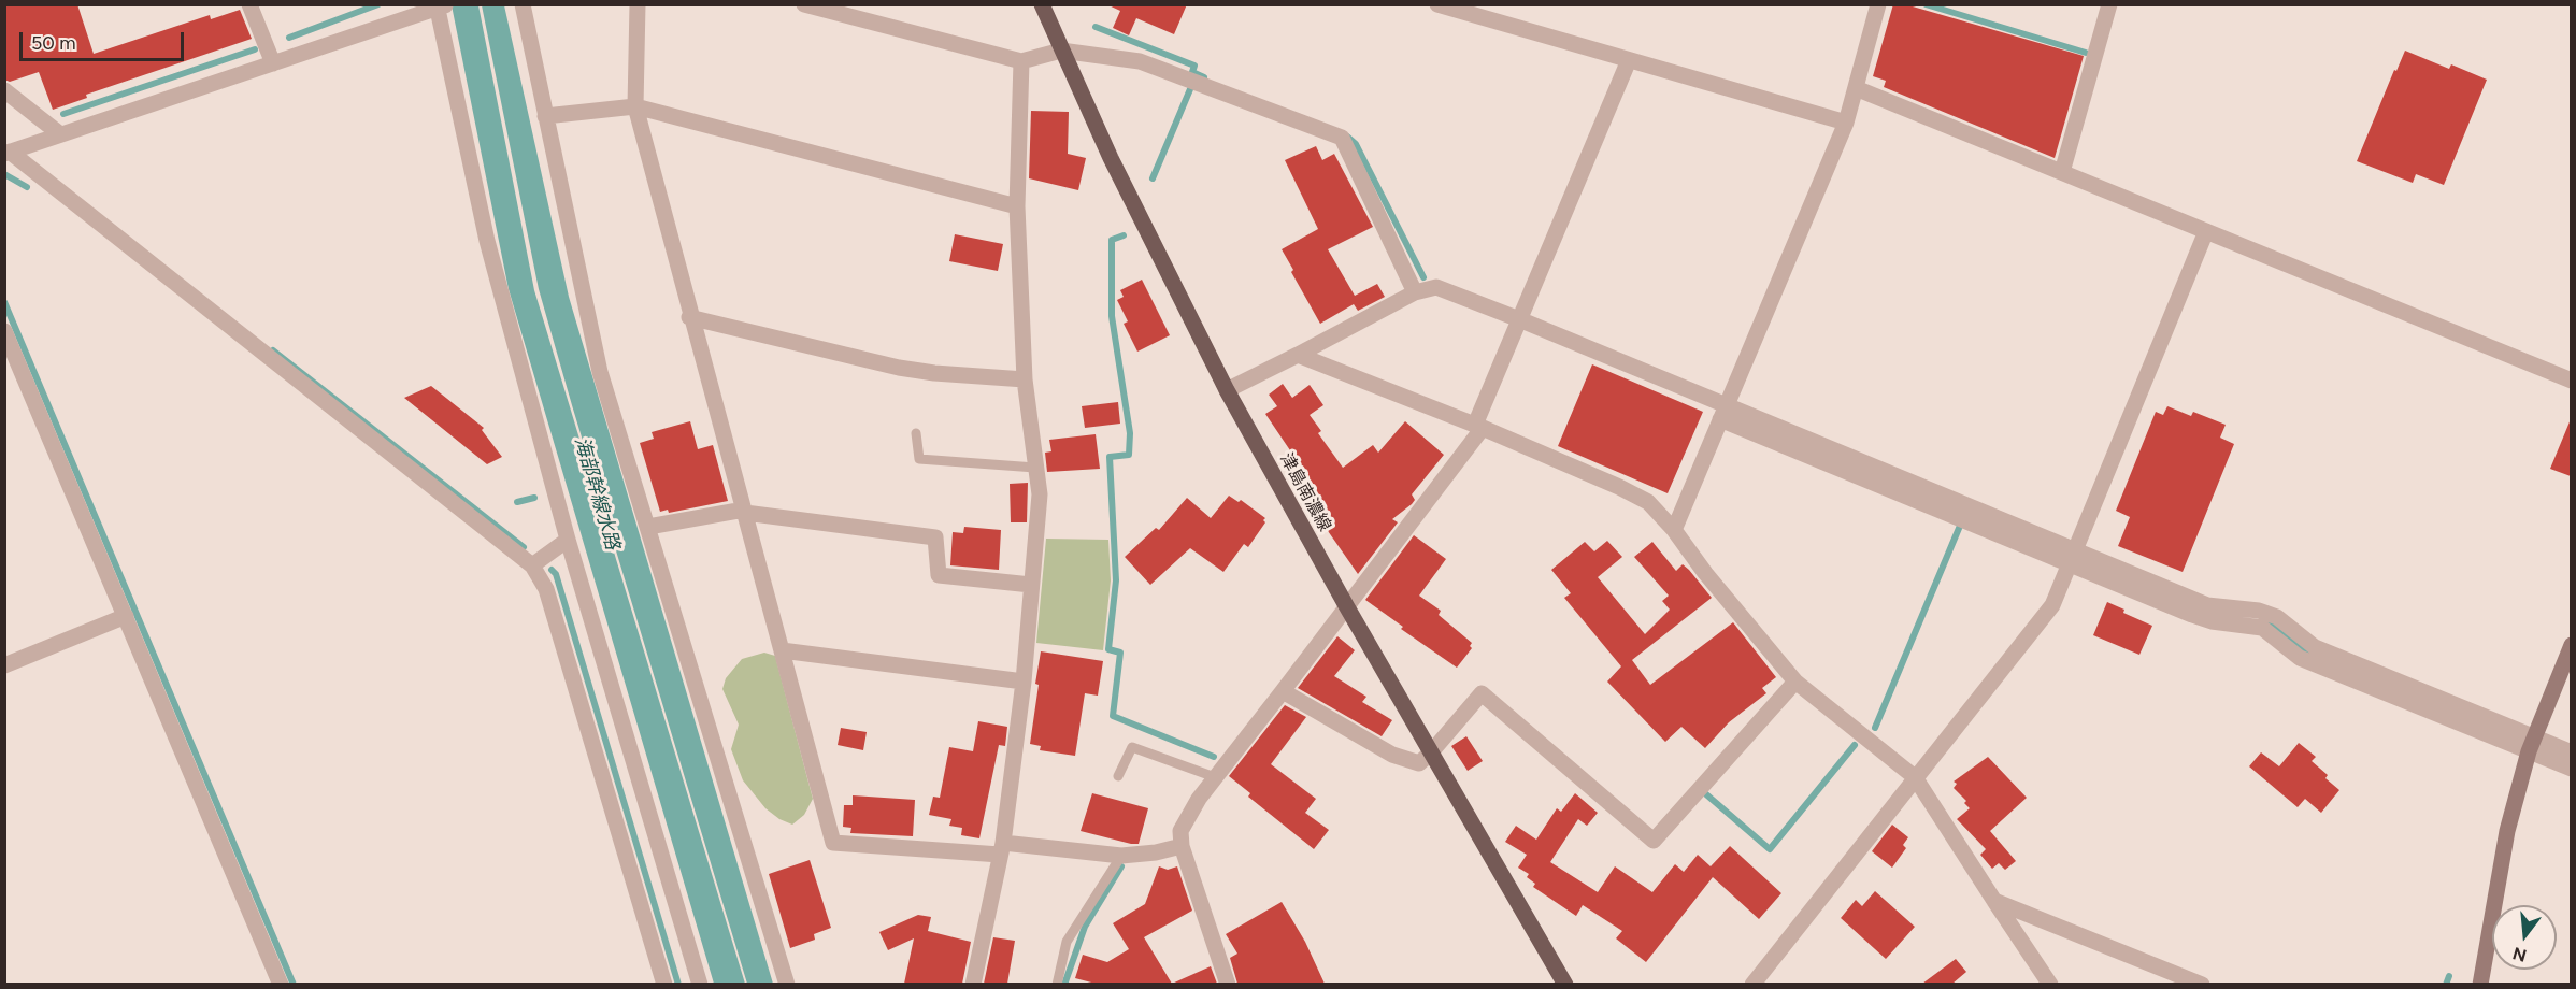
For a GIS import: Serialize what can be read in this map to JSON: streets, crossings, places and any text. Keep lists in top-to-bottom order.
{
  "streets": {
    "main road": ["津島南濃線"]
  },
  "water": ["海部幹線水路"],
  "scale_bar": "50 m",
  "north": "bottom"
}
